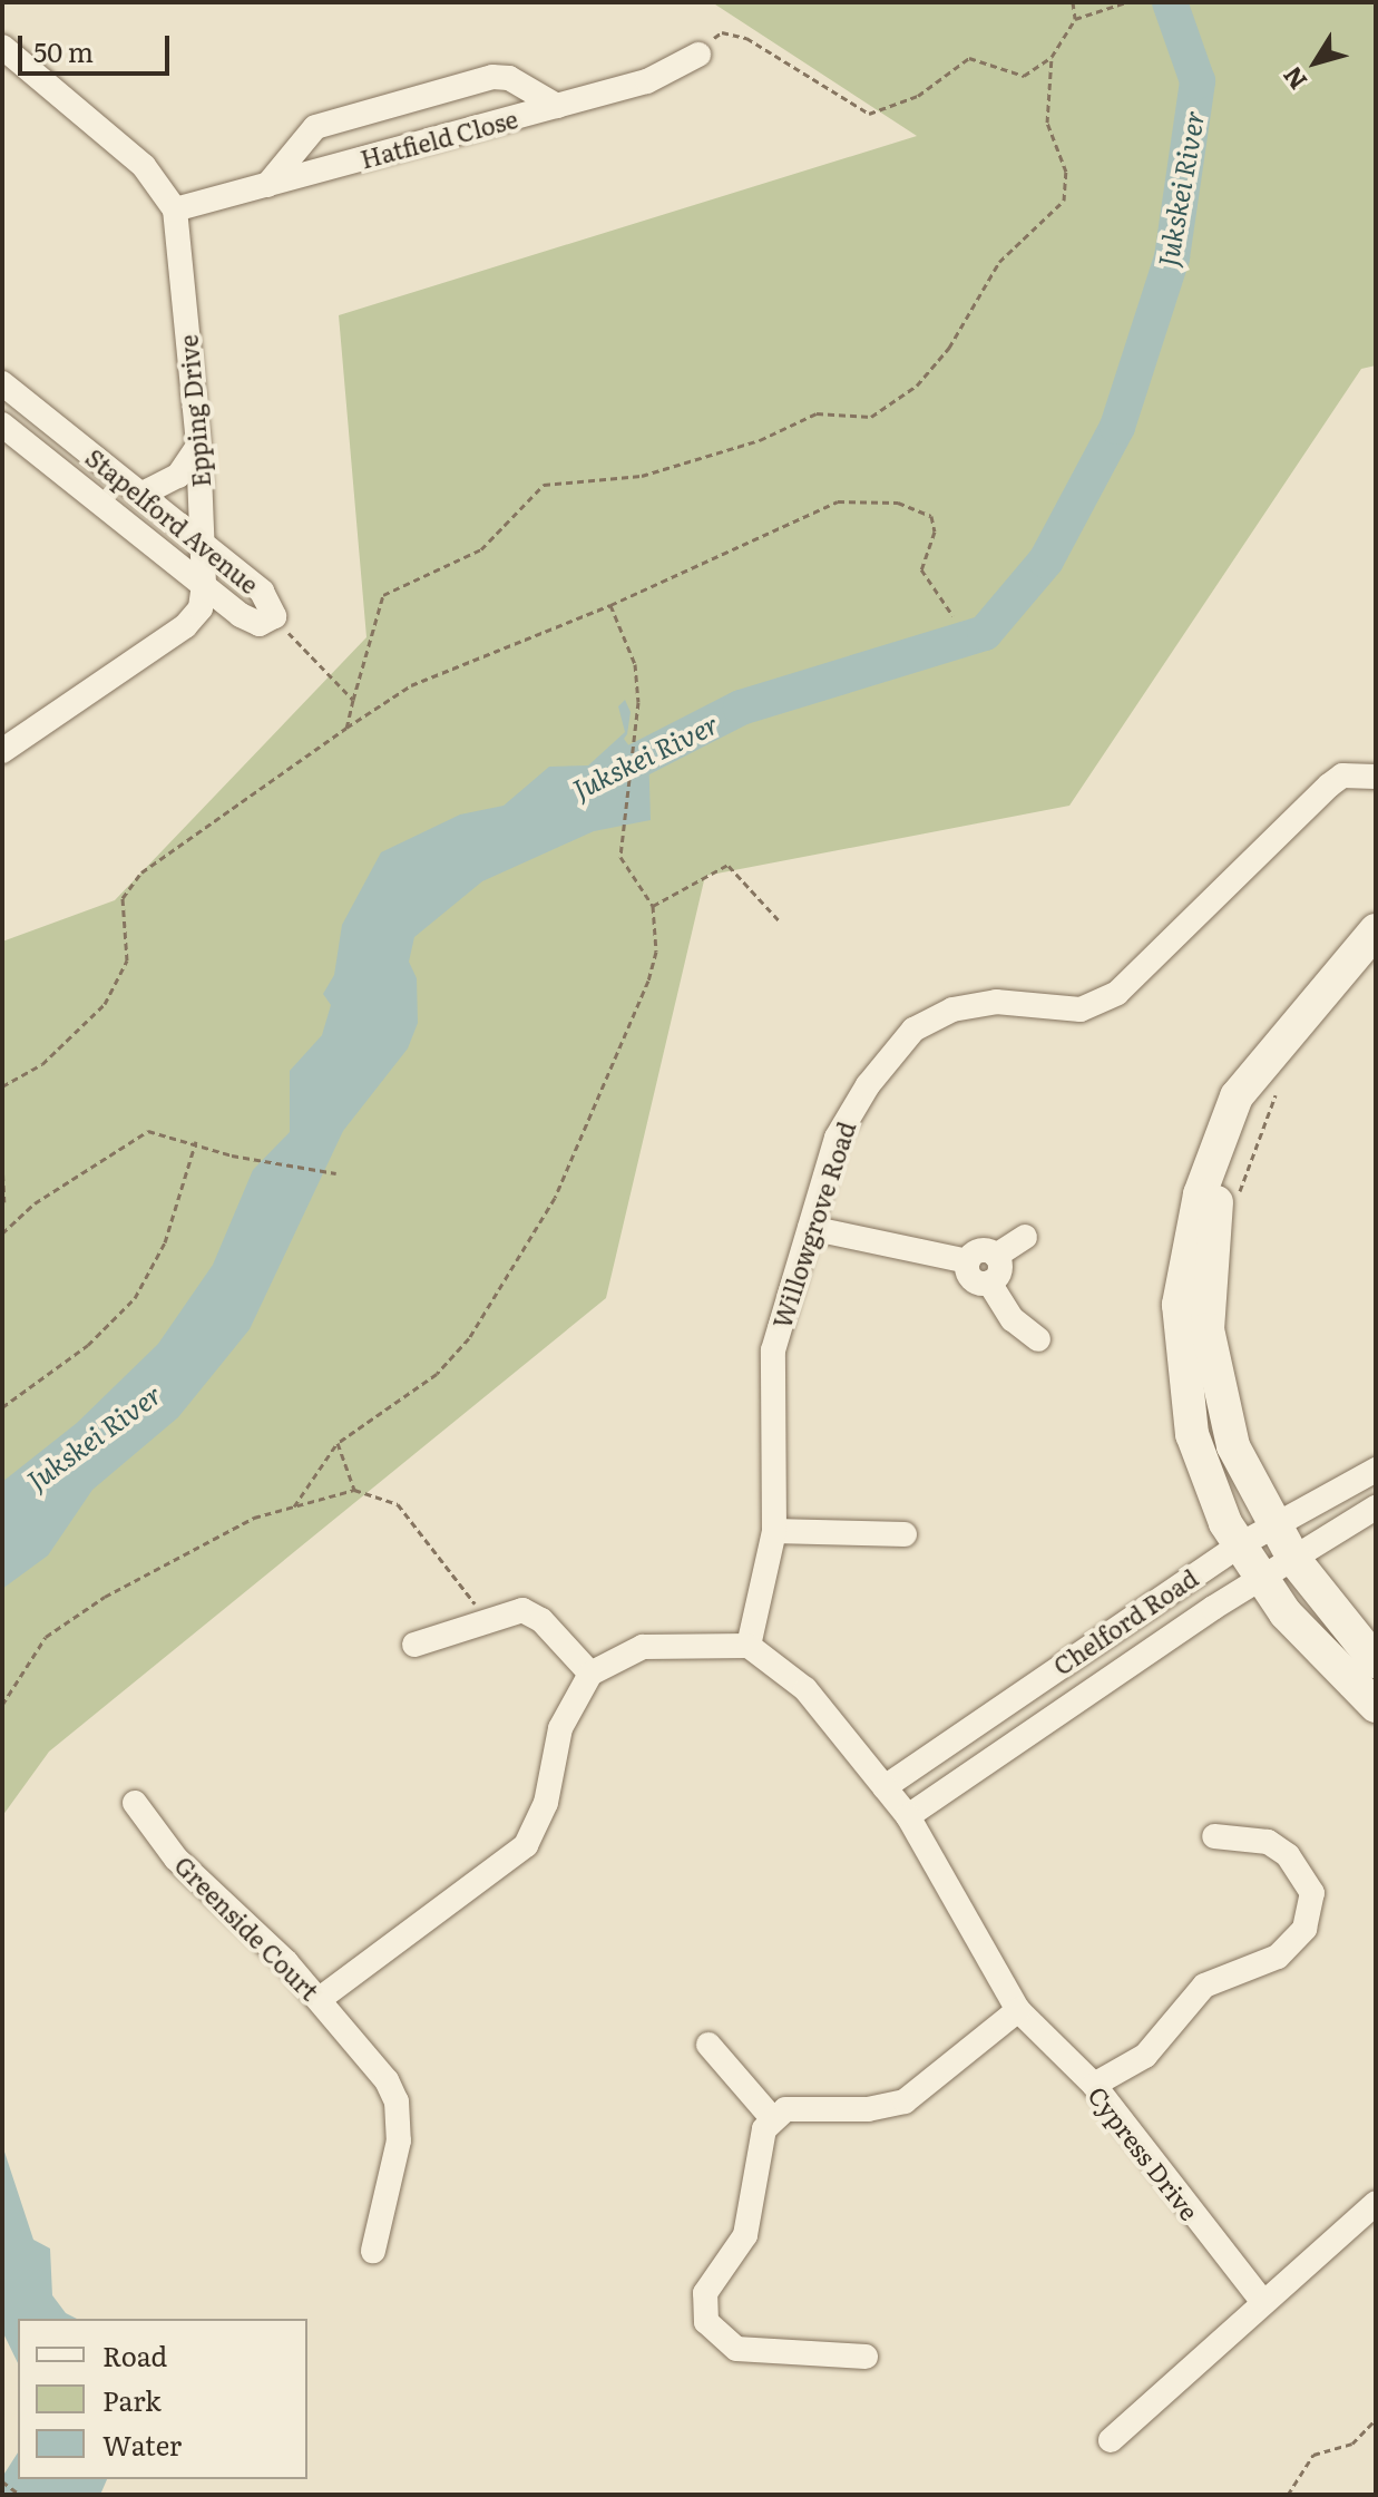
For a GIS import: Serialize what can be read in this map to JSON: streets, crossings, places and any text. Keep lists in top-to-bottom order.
{
  "streets": {
    "street": [
      "Hatfield Close",
      "Epping Drive",
      "Stapelford Avenue",
      "Willowgrove Road",
      "Chelford Road",
      "Greenside Court",
      "Cypress Drive"
    ]
  },
  "crossings": [
    ["Hatfield Close", "Epping Drive"],
    ["Epping Drive", "Stapelford Avenue"]
  ],
  "water": ["Jukskei River"],
  "legend": ["Road", "Park", "Water"],
  "scale_bar": "50 m",
  "north": "bottom left"
}
